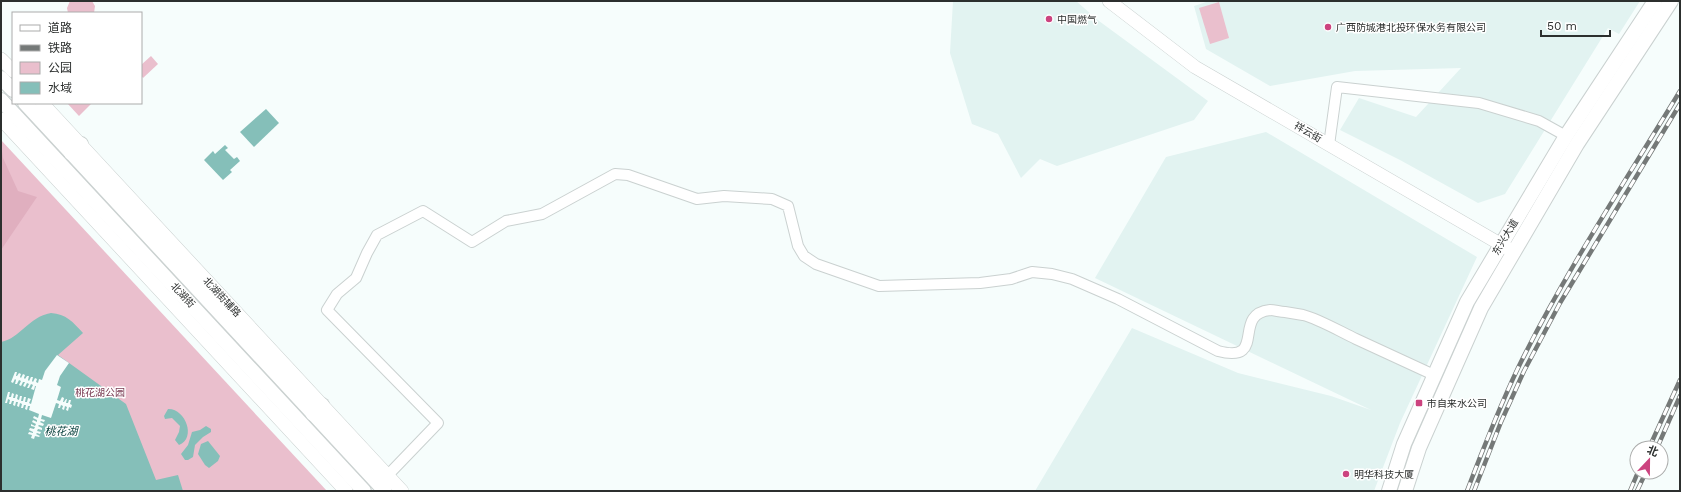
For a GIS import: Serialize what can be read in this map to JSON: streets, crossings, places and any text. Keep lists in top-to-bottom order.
{
  "streets": {
    "main road": ["东兴大道", "北湖街"],
    "street": ["祥云街"]
  },
  "crossings": [
    ["祥云街", "东兴大道"]
  ],
  "water": ["桃花湖"],
  "parks": ["桃花湖公园"],
  "places": {
    "other": ["中国燃气", "广西防城港北投环保水务有限公司", "明华科技大厦"],
    "transit": ["巿自来水公司"]
  },
  "legend": [
    "道路",
    "铁路",
    "公园",
    "水域"
  ],
  "scale_bar": "50 m",
  "north": "top"
}
